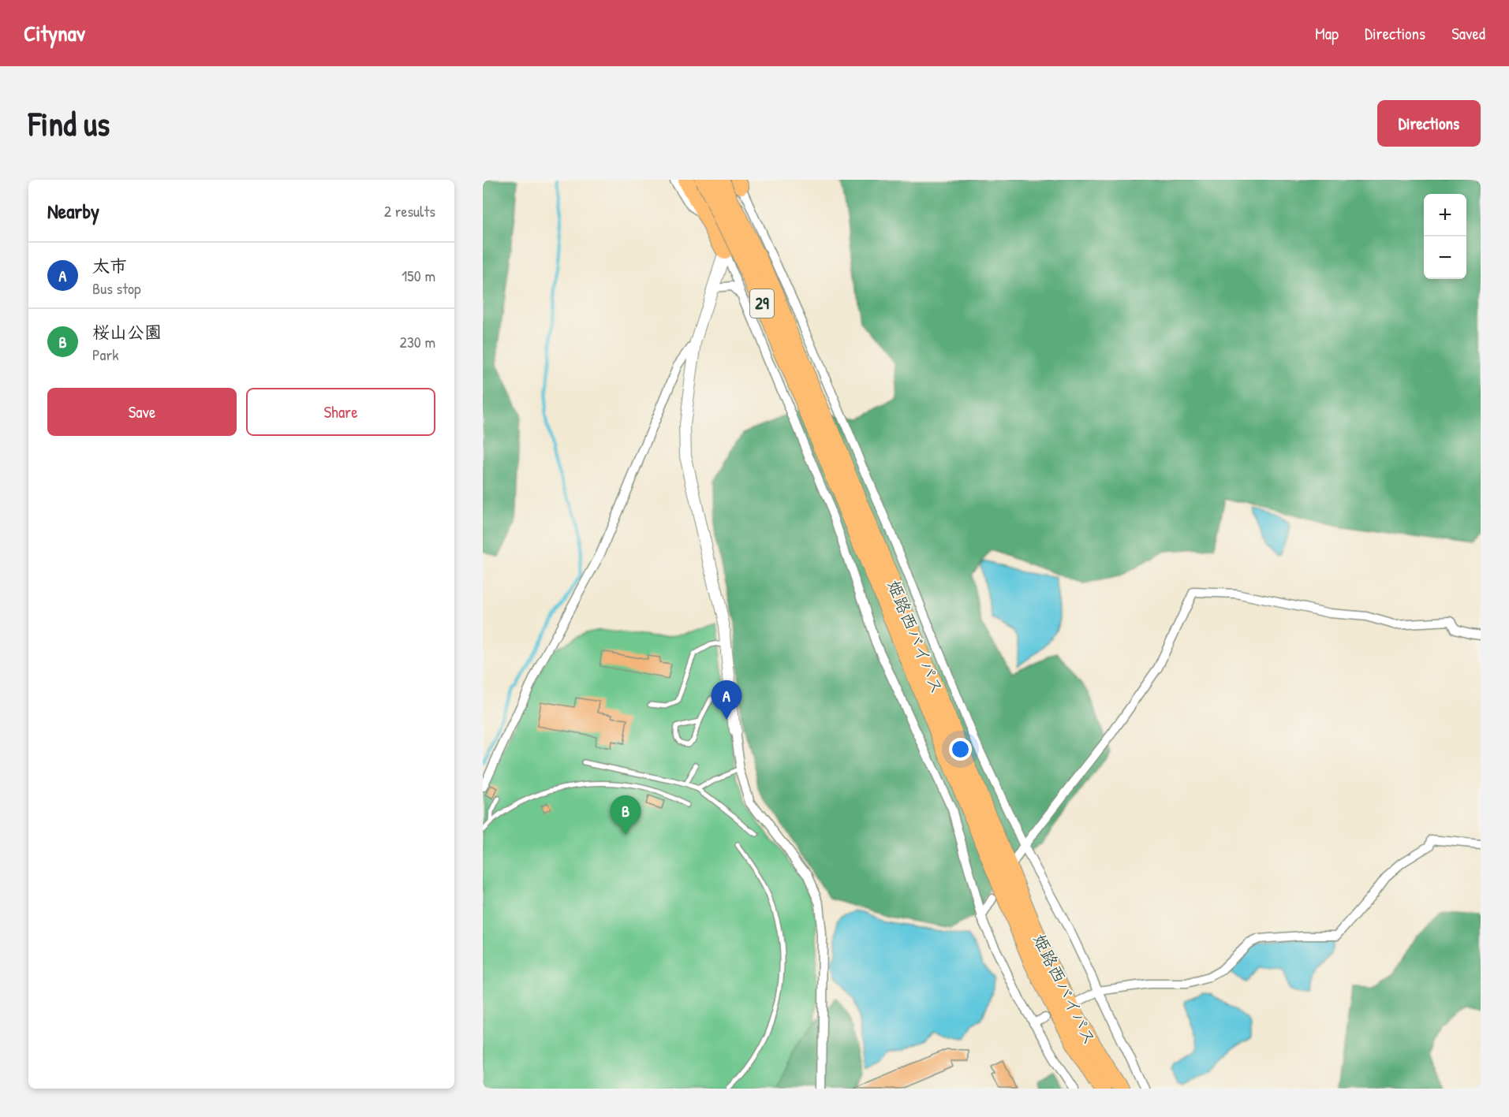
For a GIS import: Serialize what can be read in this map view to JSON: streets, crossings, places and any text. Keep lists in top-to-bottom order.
{
  "streets": {
    "highway": ["29", "姫路西バイパス"]
  },
  "page": {
    "header": "Citynav",
    "nav": ["Map", "Directions", "Saved"],
    "buttons": [
      "Directions",
      ["Save", "Share"]
    ],
    "title": "Find us",
    "heading": ["Nearby", "2 results"],
    "map_buttons": ["+", "−"],
    "list": [
      {
        "mark": "A",
        "name": "太市",
        "note": "Bus stop",
        "value": "150 m"
      },
      {
        "mark": "B",
        "name": "桜山公園",
        "note": "Park",
        "value": "230 m"
      }
    ],
    "pins": ["A", "B"]
  }
}
